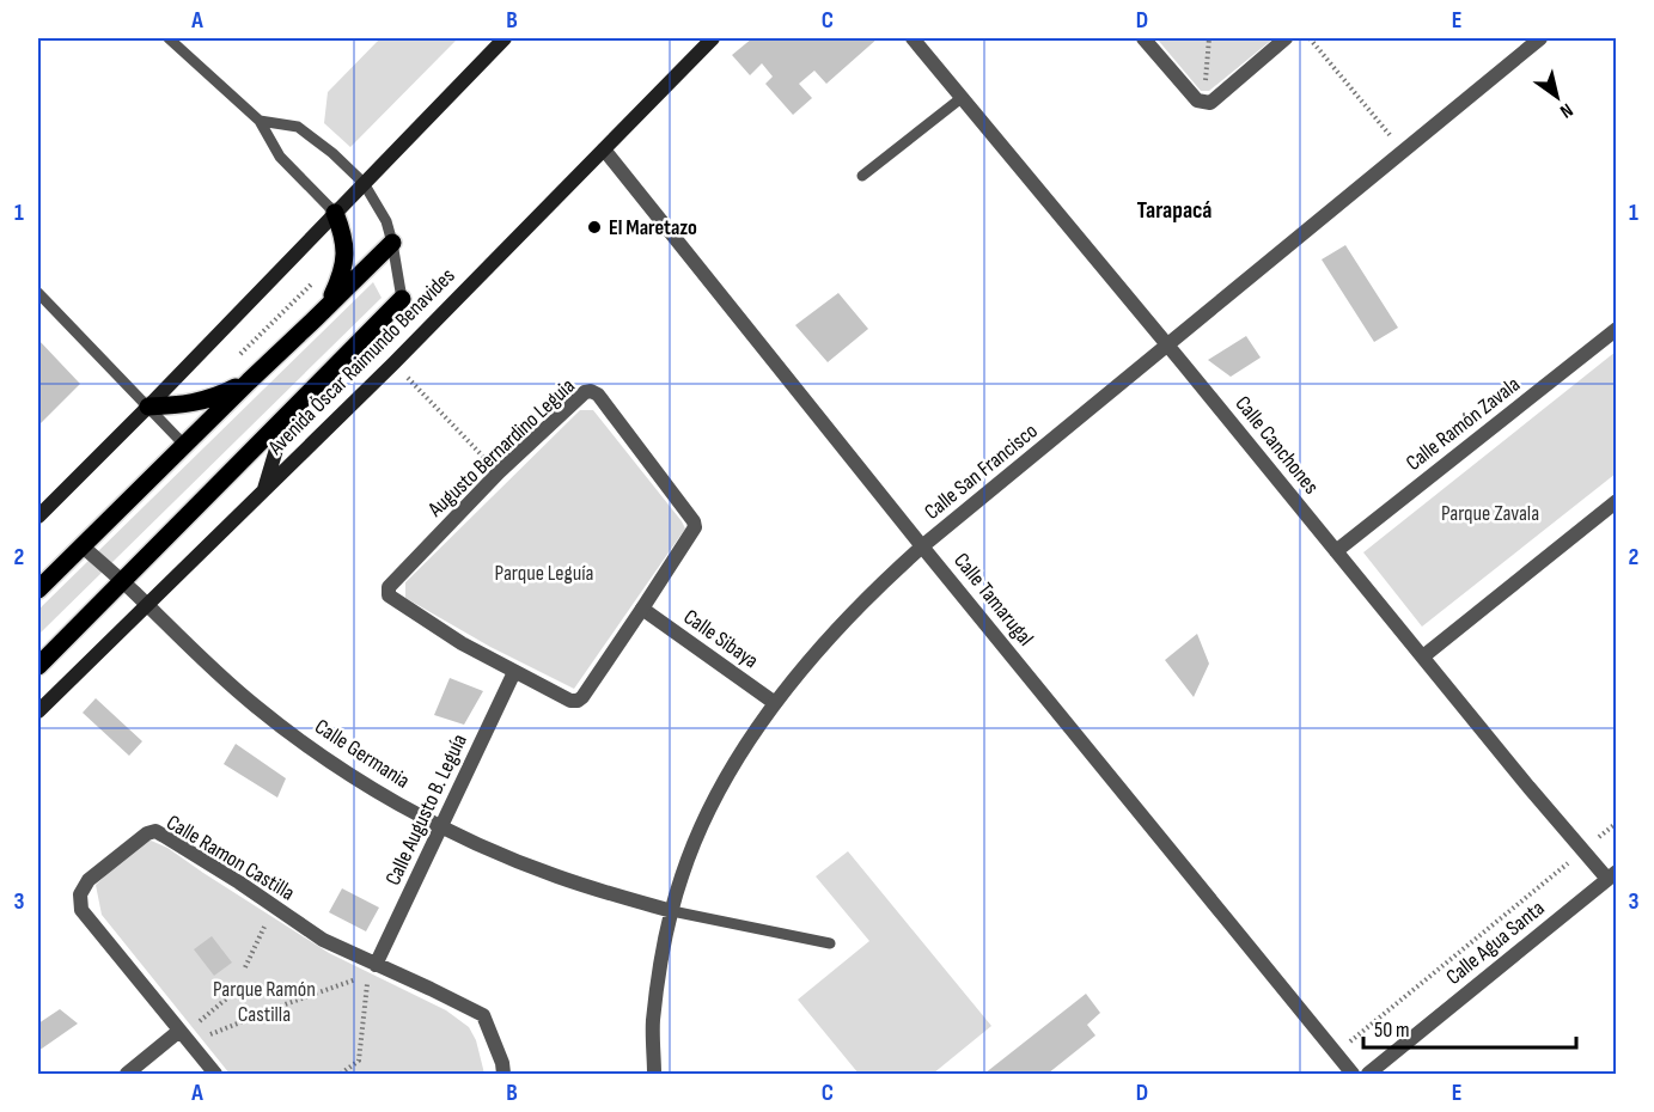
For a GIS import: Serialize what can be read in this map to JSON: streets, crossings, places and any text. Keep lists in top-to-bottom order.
{
  "streets": {
    "main road": ["Avenida Óscar Raimundo Benavides"],
    "street": [
      "Calle Ramón Zavala",
      "Calle Canchones",
      "Augusto Bernardino Leguia",
      "Calle San Francisco",
      "Calle Tamarugal",
      "Calle Sibaya",
      "Calle Germania",
      "Calle Augusto B. Leguía",
      "Calle Ramon Castilla",
      "Calle Agua Santa"
    ]
  },
  "crossings": [
    ["Avenida Óscar Raimundo Benavides", "Calle Tamarugal"],
    ["Avenida Óscar Raimundo Benavides", "Calle Germania"],
    ["Calle Ramón Zavala", "Calle Canchones"],
    ["Calle Canchones", "Calle San Francisco"],
    ["Calle Canchones", "Calle Agua Santa"],
    ["Augusto Bernardino Leguia", "Calle Sibaya"],
    ["Augusto Bernardino Leguia", "Calle Augusto B. Leguía"],
    ["Calle San Francisco", "Calle Tamarugal"],
    ["Calle San Francisco", "Calle Sibaya"],
    ["Calle San Francisco", "Calle Germania"],
    ["Calle Germania", "Calle Augusto B. Leguía"],
    ["Calle Augusto B. Leguía", "Calle Ramon Castilla"]
  ],
  "districts": ["Tarapacá"],
  "parks": ["Parque Zavala", "Parque Leguía", "Parque Ramón Castilla"],
  "places": ["El Maretazo"],
  "scale_bar": "50 m",
  "north": "bottom right",
  "grid": {
    "columns": [
      "A",
      "B",
      "C",
      "D",
      "E"
    ],
    "rows": ["1", "2", "3"]
  }
}
